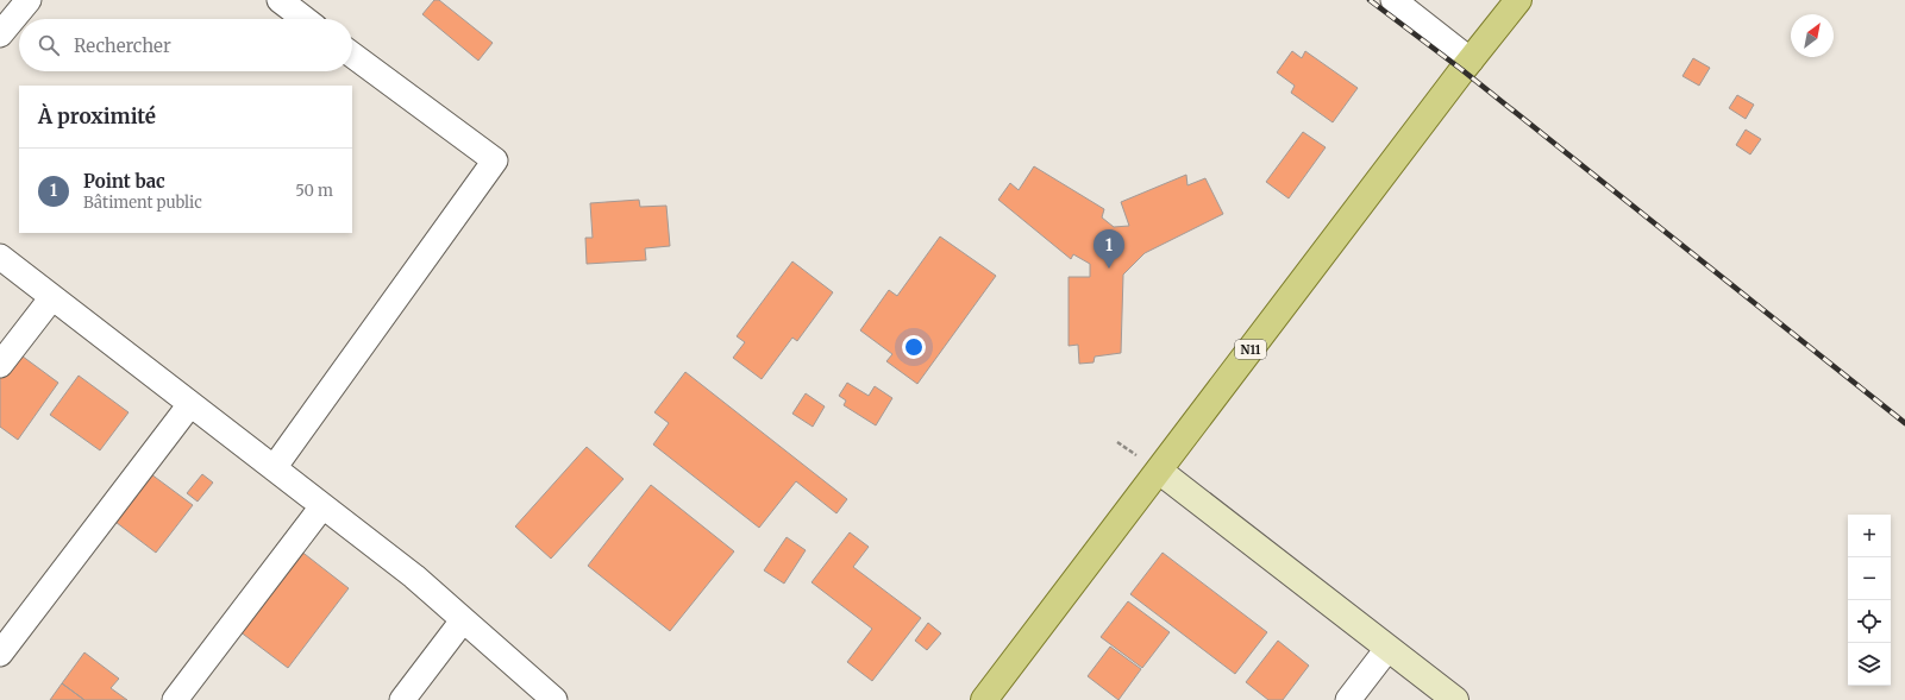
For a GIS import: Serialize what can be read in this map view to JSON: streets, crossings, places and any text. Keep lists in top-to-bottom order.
{
  "streets": {
    "main road": ["N11"]
  },
  "north": "top right",
  "page": {
    "search": "Rechercher",
    "heading": "À proximité",
    "list": [
      {
        "mark": "1",
        "name": "Point bac",
        "note": "Bâtiment public",
        "value": "50 m"
      }
    ],
    "pins": "1",
    "map_buttons": ["+", "−"]
  }
}
